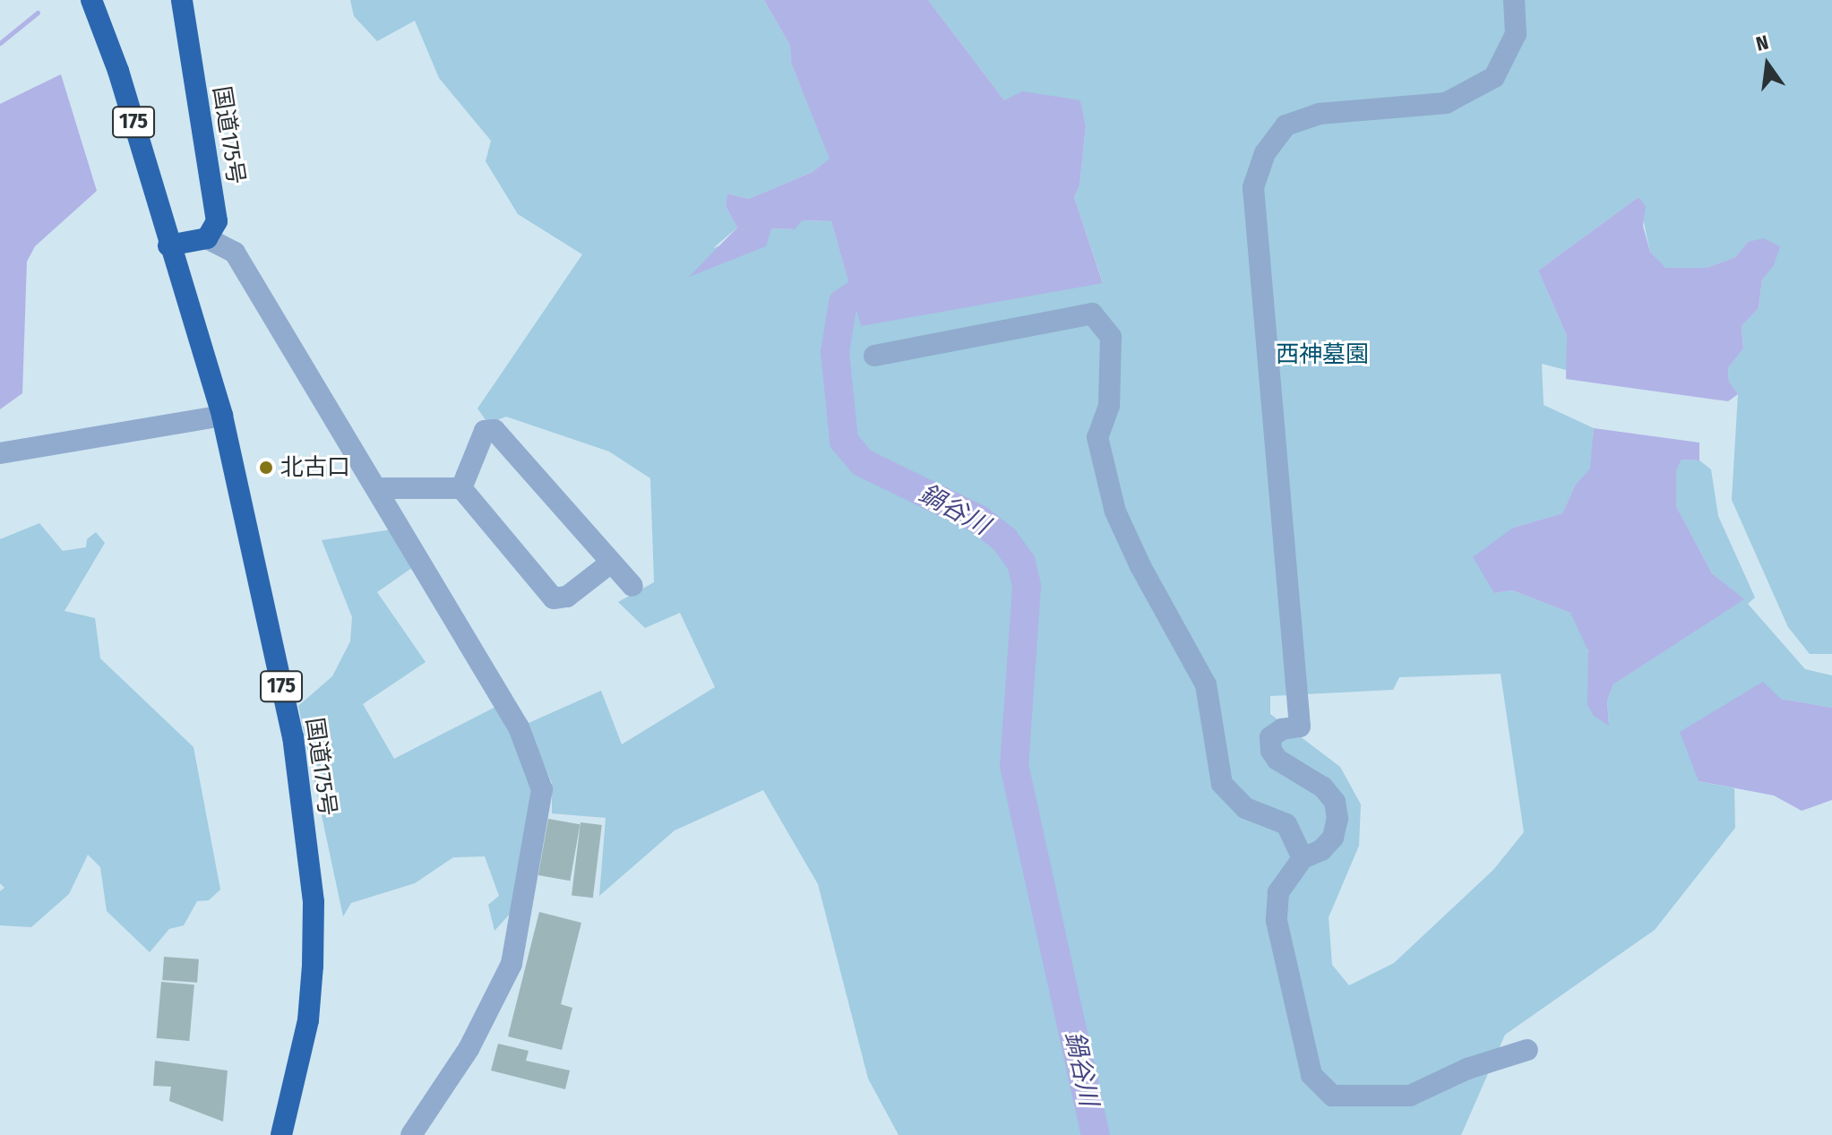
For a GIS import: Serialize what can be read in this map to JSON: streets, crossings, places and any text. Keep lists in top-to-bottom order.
{
  "streets": {
    "highway": ["175", "国道175号"]
  },
  "water": ["鍋谷川"],
  "parks": ["西神墓園"],
  "places": ["北古口"],
  "north": "top"
}
